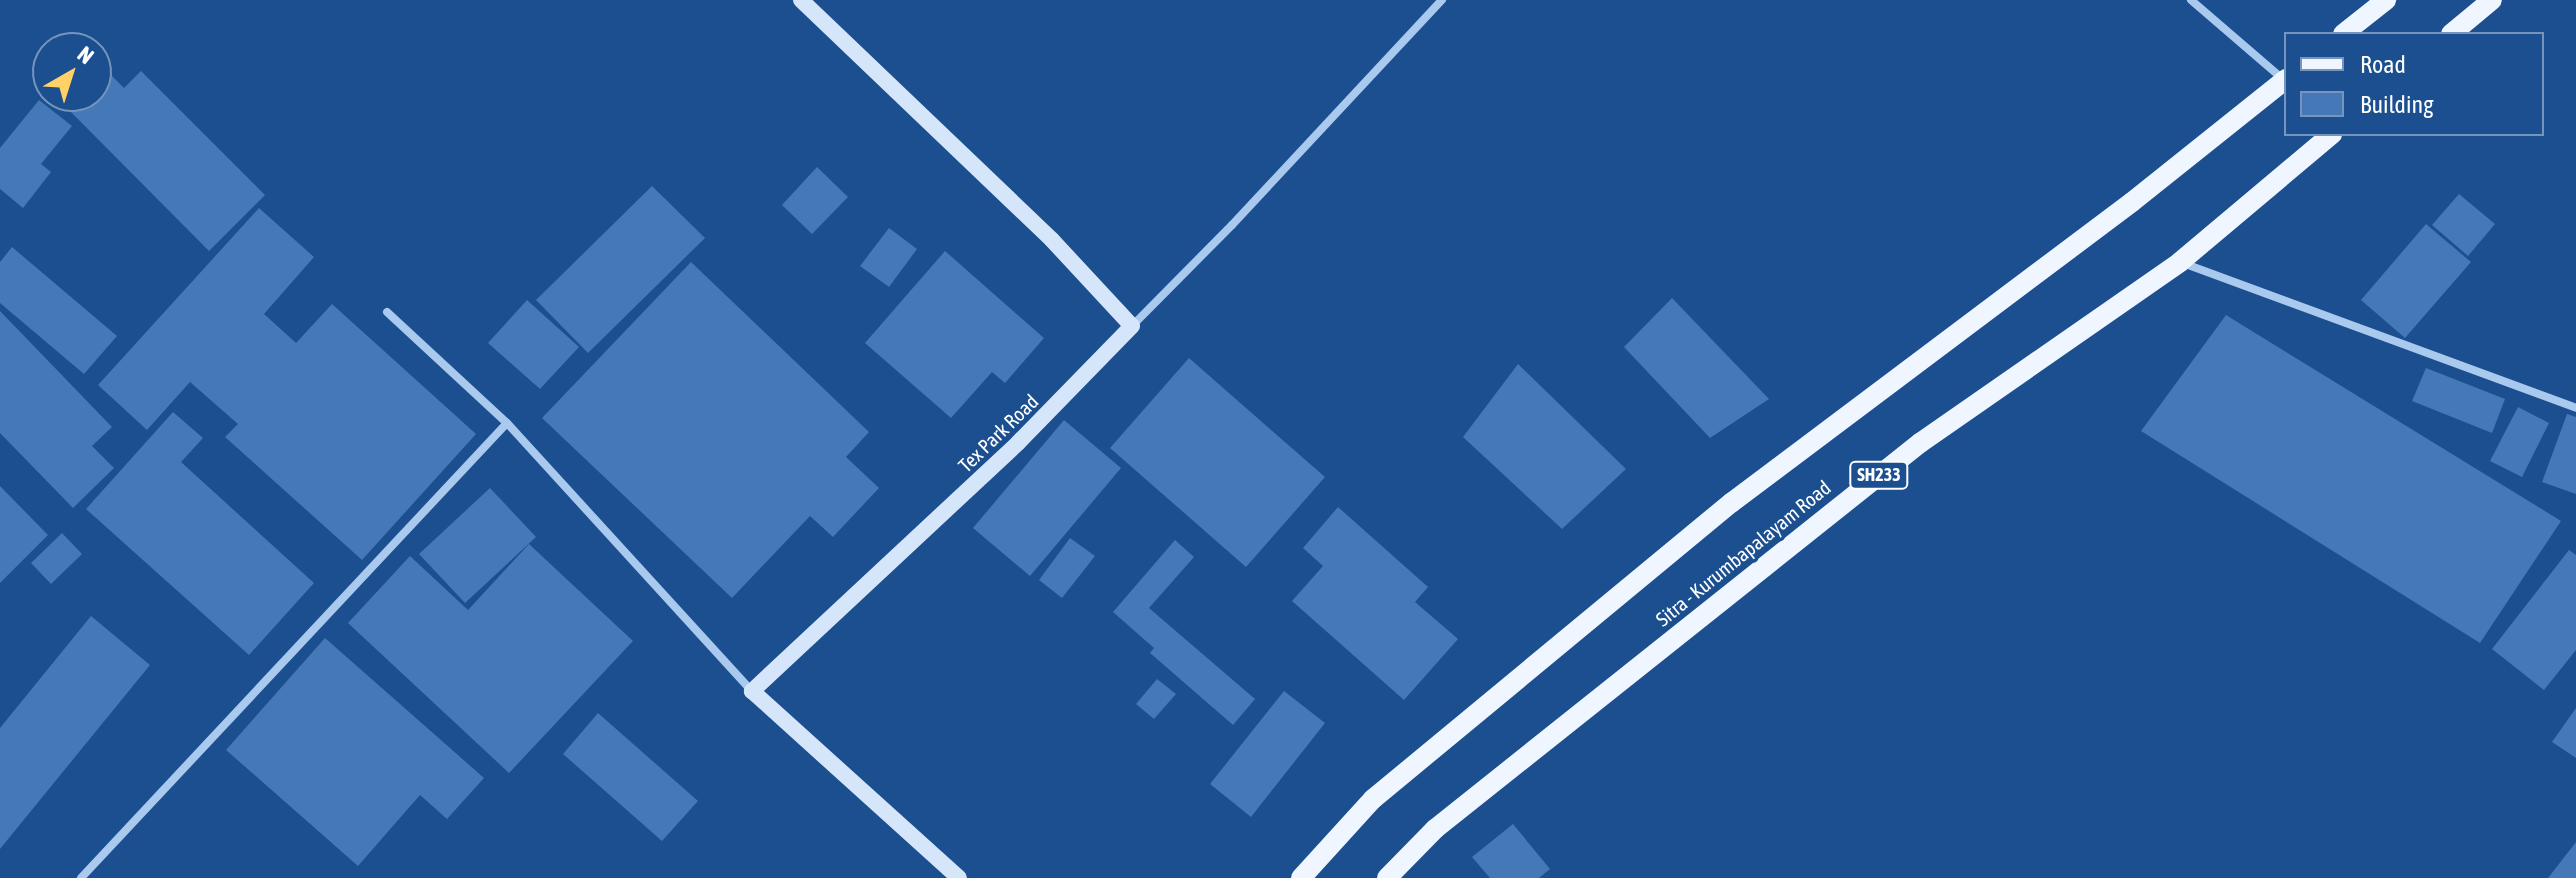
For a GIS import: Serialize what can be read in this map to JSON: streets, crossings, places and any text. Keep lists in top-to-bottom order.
{
  "streets": {
    "main road": ["SH233", "Sitra - Kurumbapalayam Road"],
    "street": ["Tex Park Road"]
  },
  "legend": ["Road", "Building"],
  "north": "top right"
}
